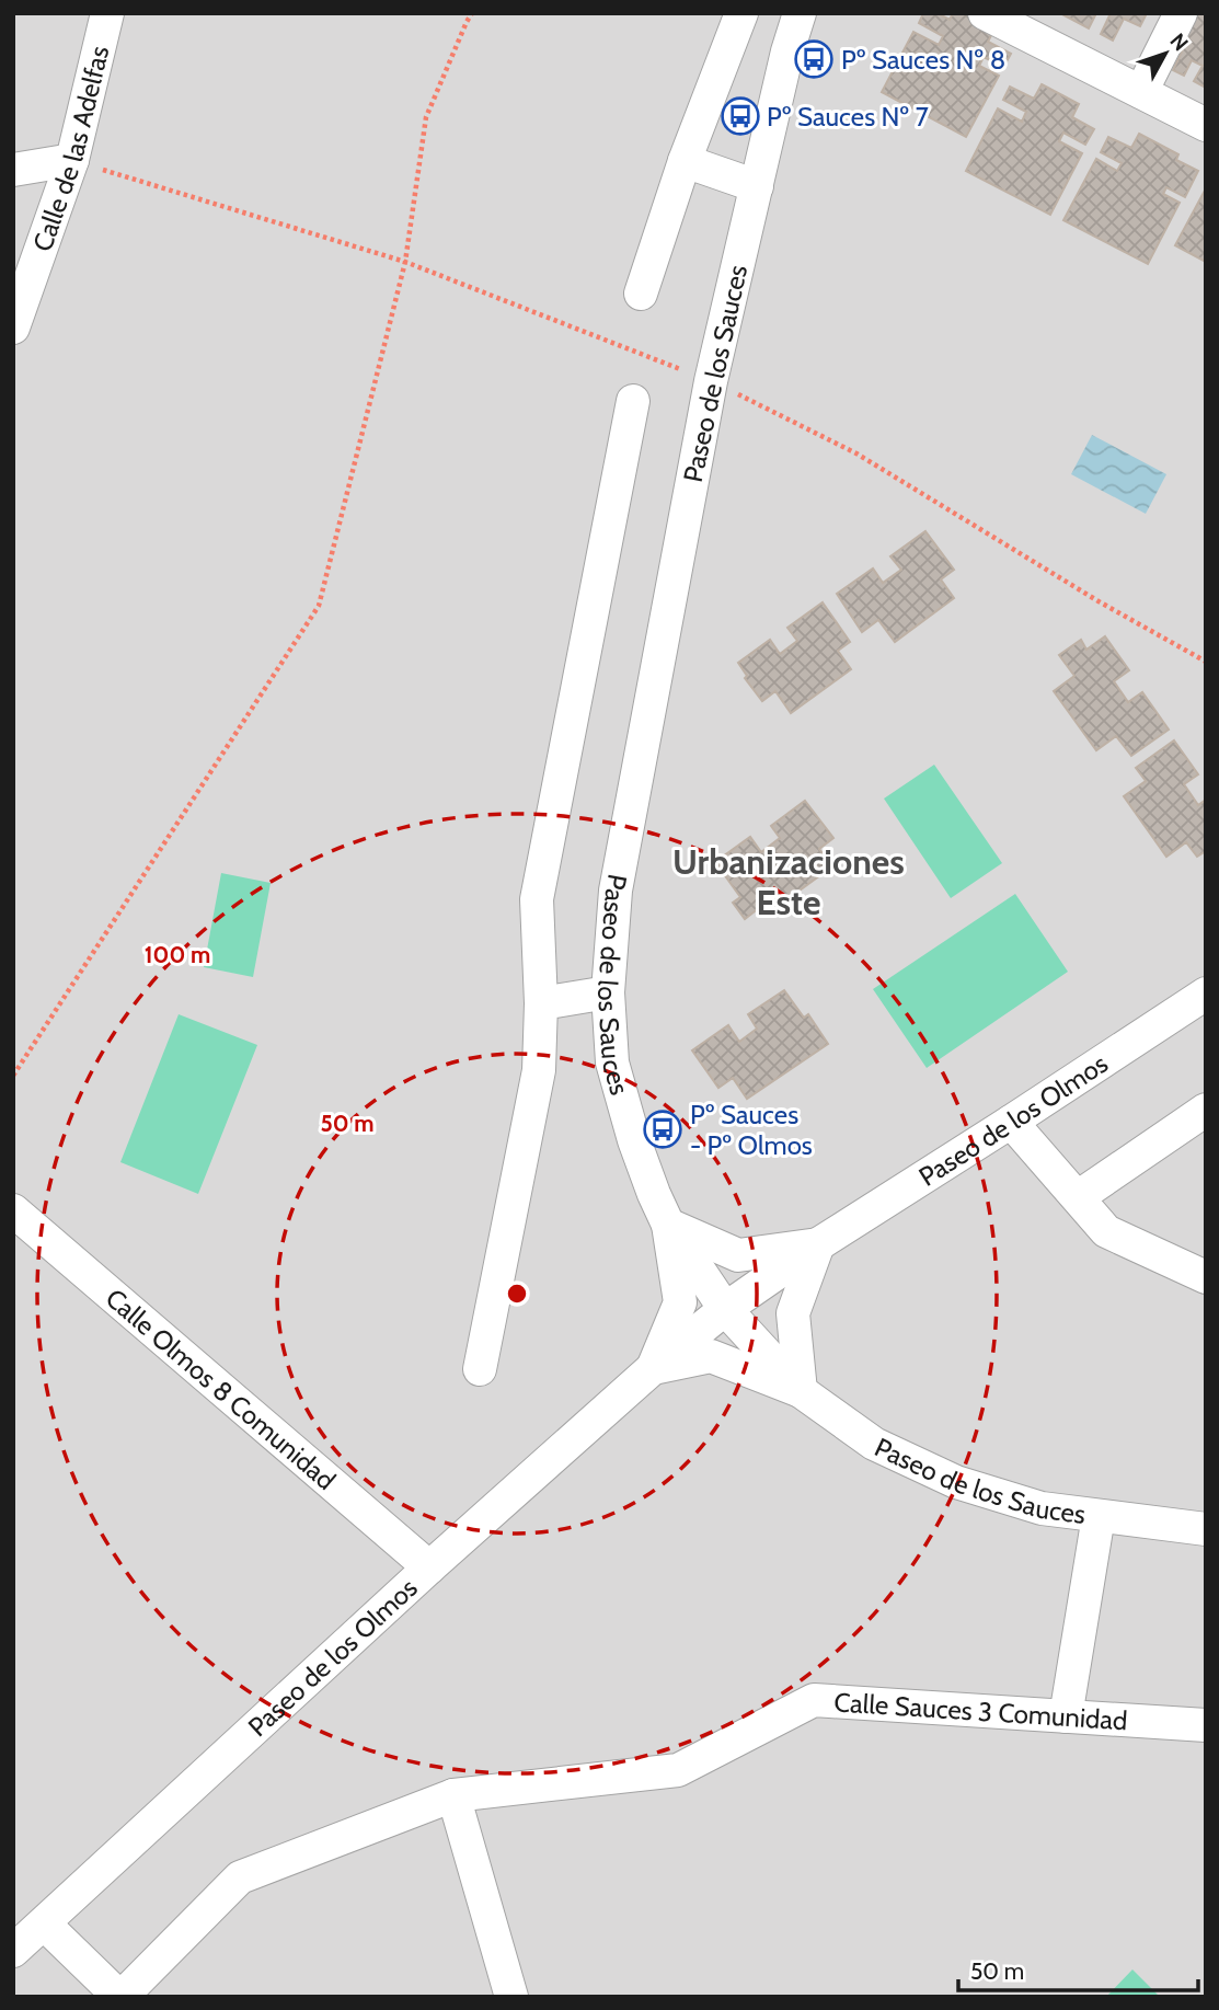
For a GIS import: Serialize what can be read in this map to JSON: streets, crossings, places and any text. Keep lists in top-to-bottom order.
{
  "streets": {
    "street": [
      "Calle de las Adelfas",
      "Paseo de los Sauces",
      "Paseo de los Olmos",
      "Calle Olmos 8 Comunidad",
      "Calle Sauces 3 Comunidad"
    ]
  },
  "crossings": [
    ["Paseo de los Sauces", "Paseo de los Olmos"],
    ["Paseo de los Olmos", "Calle Olmos 8 Comunidad"],
    ["Paseo de los Olmos", "Calle Sauces 3 Comunidad"]
  ],
  "districts": ["Urbanizaciones Este"],
  "places": {
    "bus stop": ["Pº Sauces Nº 8", "Pº Sauces Nº 7", "Pº Sauces - Pº Olmos"]
  },
  "scale_bar": "50 m",
  "north": "top right",
  "rings": ["100 m", "50 m"]
}
